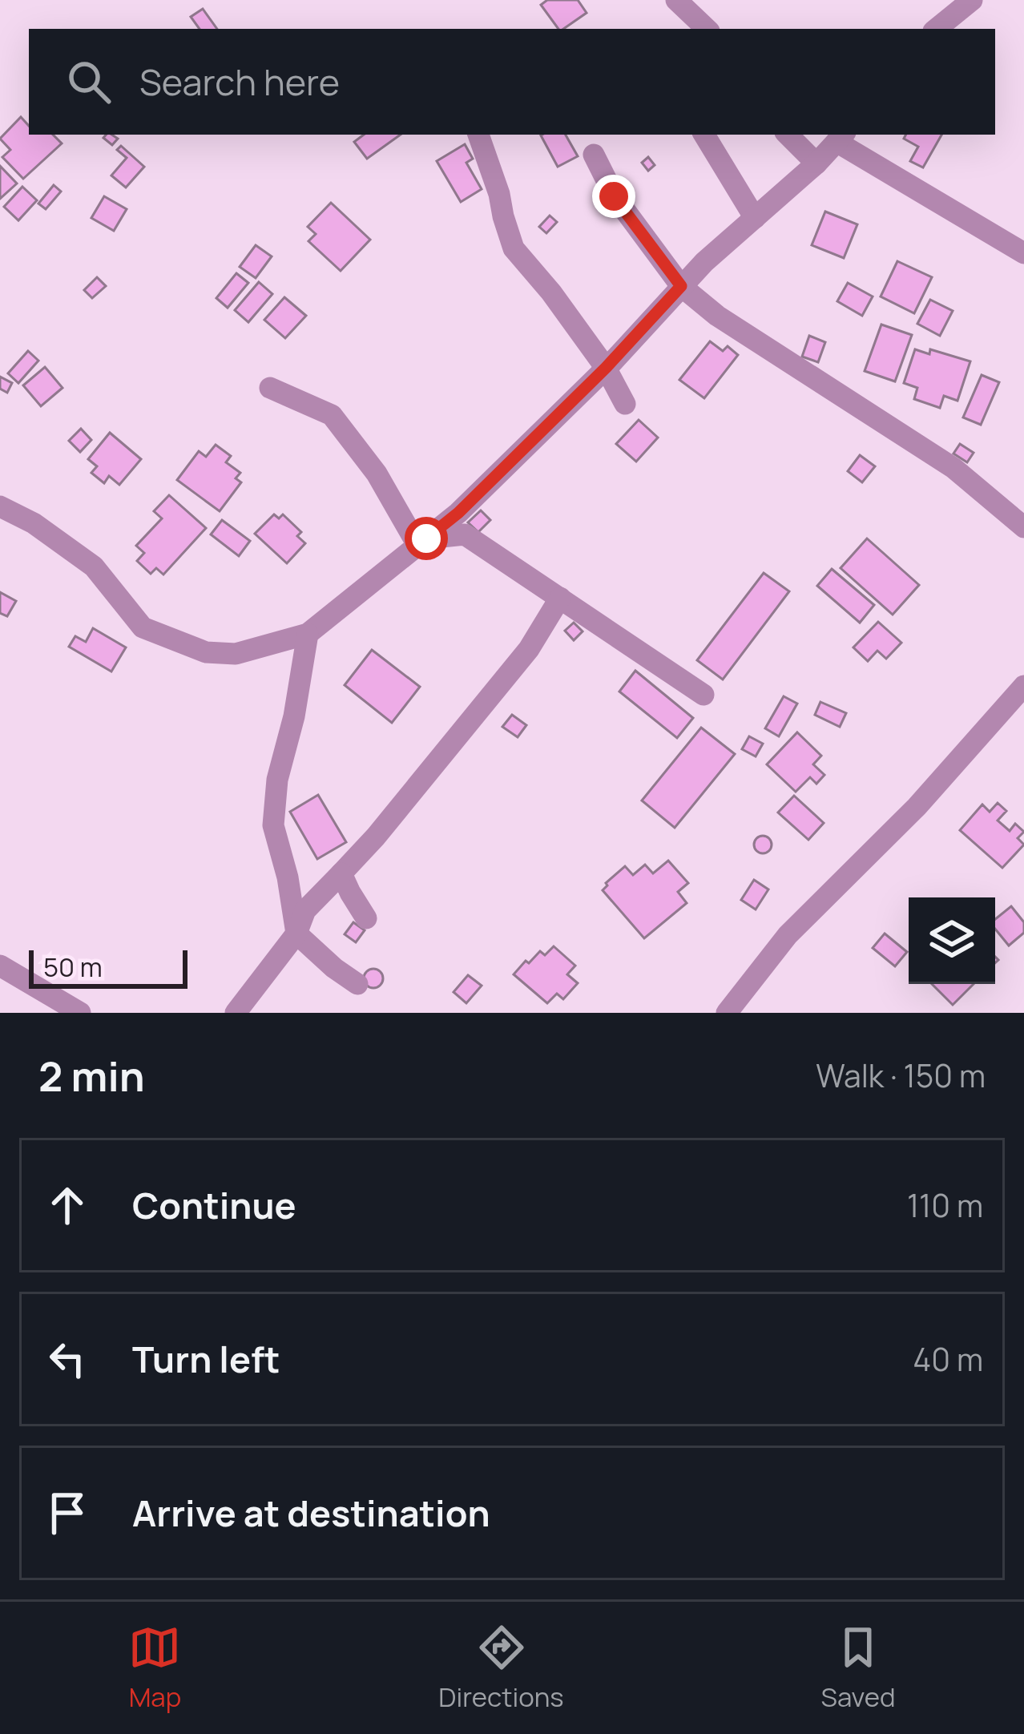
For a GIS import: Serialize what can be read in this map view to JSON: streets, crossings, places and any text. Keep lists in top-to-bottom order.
{
  "scale_bar": "50 m",
  "page": {
    "search": "Search here",
    "scale": "50 m",
    "heading": ["2 min", "Walk · 150 m"],
    "list": [
      ["Continue", "110 m"],
      ["Turn left", "40 m"],
      "Arrive at destination"
    ],
    "nav": ["Map", "Directions", "Saved"]
  }
}
